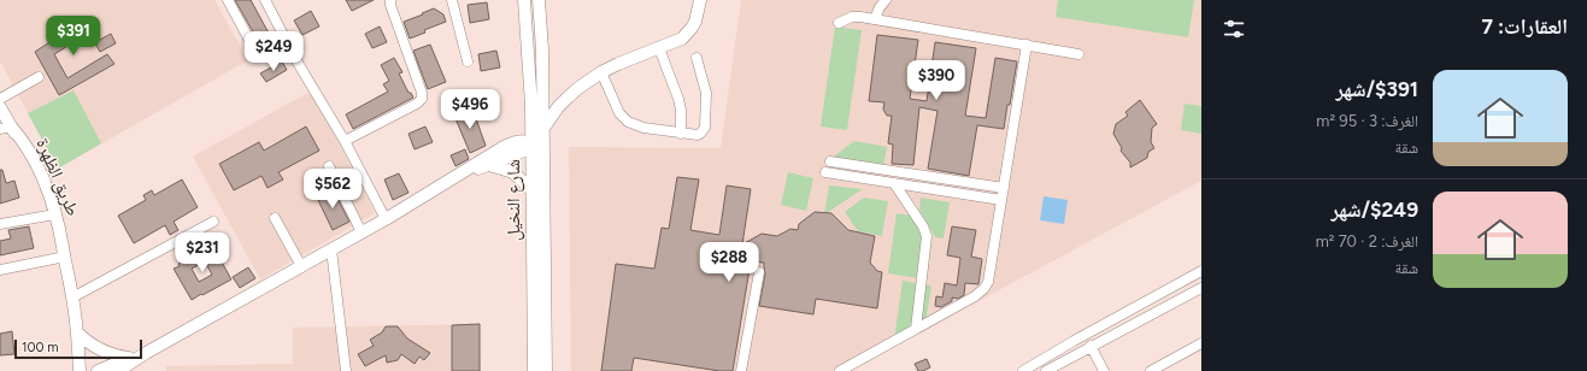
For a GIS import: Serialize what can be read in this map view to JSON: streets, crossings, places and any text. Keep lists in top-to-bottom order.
{
  "streets": {
    "main road": ["طريق الظهرة", "شارع النخيل"]
  },
  "scale_bar": "100 m",
  "page": {
    "heading": "العقارات: 7",
    "price": [
      "$391",
      "$249",
      "$390",
      "$496",
      "$562",
      "$231",
      "$288"
    ],
    "list": [
      {
        "name": "$391/شهر",
        "note": "الغرف: 3 · 95 m² · شقة"
      },
      {
        "name": "$249/شهر",
        "note": "الغرف: 2 · 70 m² · شقة"
      }
    ],
    "scale": "100 m"
  }
}
